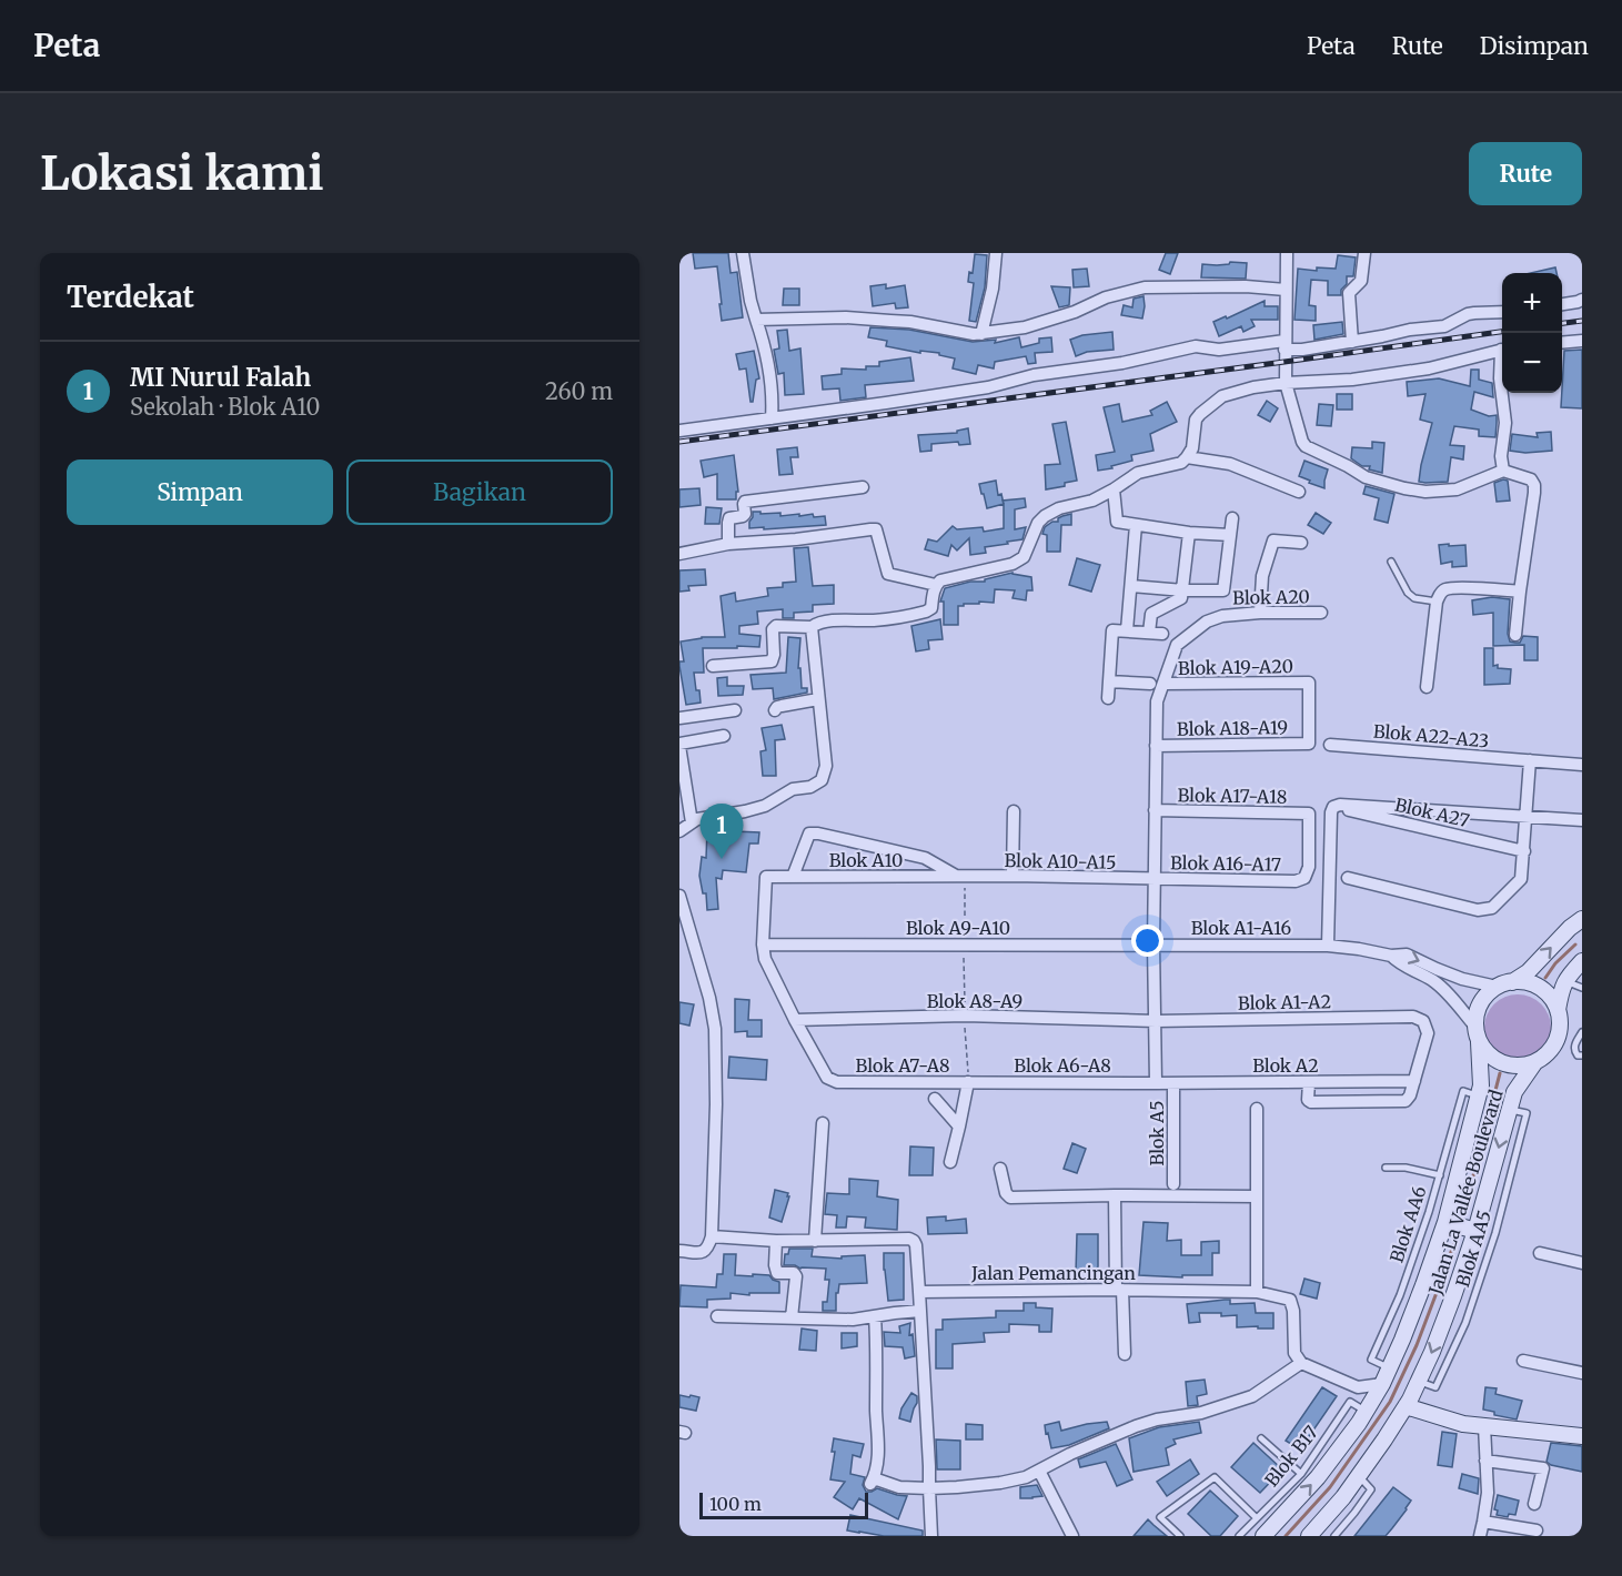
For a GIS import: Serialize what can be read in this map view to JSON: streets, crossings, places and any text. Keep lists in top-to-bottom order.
{
  "streets": {
    "street": [
      "Blok A20",
      "Blok A19-A20",
      "Blok A18-A19",
      "Blok A22-A23",
      "Blok A17-A18",
      "Blok A27",
      "Blok A10",
      "Blok A10-A15",
      "Blok A16-A17",
      "Blok A9-A10",
      "Blok A1-A16",
      "Blok A8-A9",
      "Blok A1-A2",
      "Blok A7-A8",
      "Blok A6-A8",
      "Blok A2",
      "Blok A5",
      "Jalan La Vallée Boulevard",
      "Jalan Pemancingan"
    ],
    "lane": ["Blok AA6", "Blok AA5", "Blok B17"]
  },
  "crossings": [
    ["Blok A20", "Blok A19-A20"],
    ["Blok A19-A20", "Blok A18-A19"],
    ["Blok A17-A18", "Blok A16-A17"],
    ["Blok A10", "Blok A10-A15"],
    ["Blok A10", "Blok A9-A10"],
    ["Blok A10-A15", "Blok A16-A17"],
    ["Blok A9-A10", "Blok A1-A16"],
    ["Blok A8-A9", "Blok A1-A2"],
    ["Blok A8-A9", "Blok A7-A8"],
    ["Blok A1-A2", "Blok A2"],
    ["Blok A7-A8", "Blok A6-A8"],
    ["Blok A6-A8", "Blok A2"],
    ["Blok A2", "Blok A5"],
    ["Jalan La Vallée Boulevard", "Blok AA6"],
    ["Jalan La Vallée Boulevard", "Blok AA5"],
    ["Jalan La Vallée Boulevard", "Blok B17"]
  ],
  "scale_bar": "100 m",
  "page": {
    "header": "Peta",
    "nav": ["Peta", "Rute", "Disimpan"],
    "buttons": [
      "Rute",
      ["Simpan", "Bagikan"]
    ],
    "title": "Lokasi kami",
    "heading": "Terdekat",
    "map_buttons": ["+", "−"],
    "list": [
      {
        "mark": "1",
        "name": "MI Nurul Falah",
        "note": "Sekolah · Blok A10",
        "value": "260 m"
      }
    ],
    "pins": "1",
    "scale": "100 m"
  }
}
